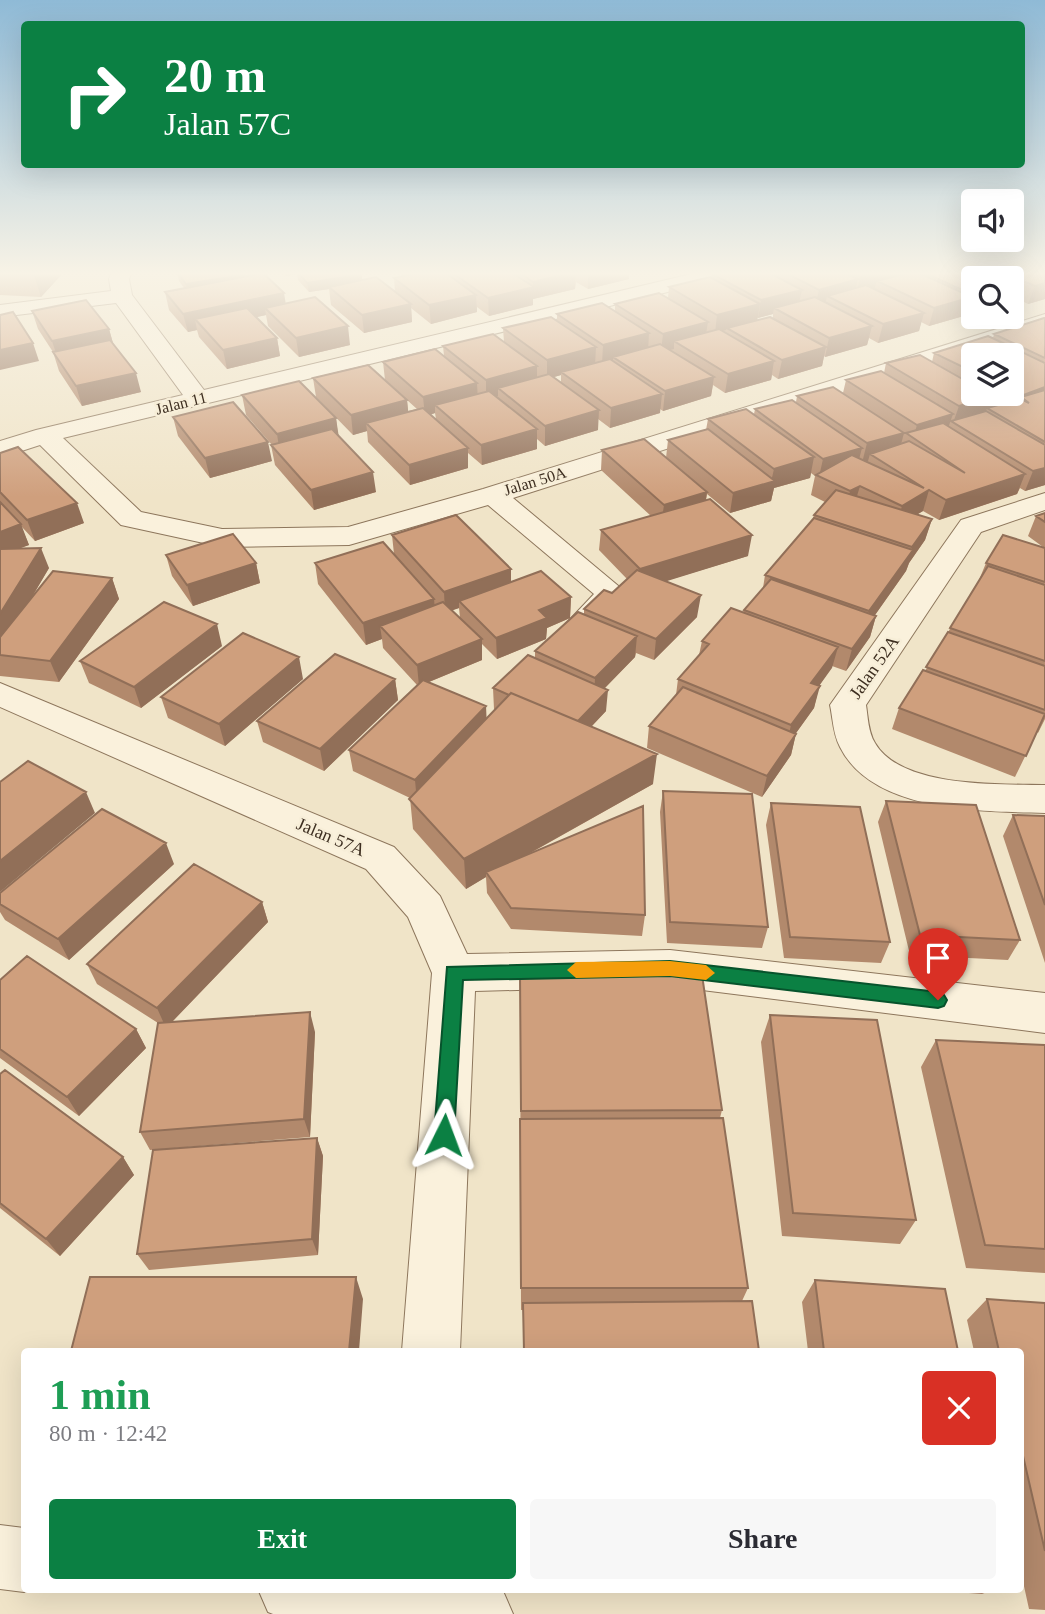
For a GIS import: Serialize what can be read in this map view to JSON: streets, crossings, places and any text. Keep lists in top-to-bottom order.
{
  "streets": {
    "street": [
      "Jalan 11",
      "Jalan 50A",
      "Jalan 52A",
      "Jalan 57A"
    ]
  },
  "crossings": [
    ["Jalan 11", "Jalan 50A"]
  ],
  "page": {
    "turn": ["20 m", "Jalan 57C"],
    "heading": ["1 min", "80 m · 12:42"],
    "buttons": ["Exit", "Share"]
  }
}
